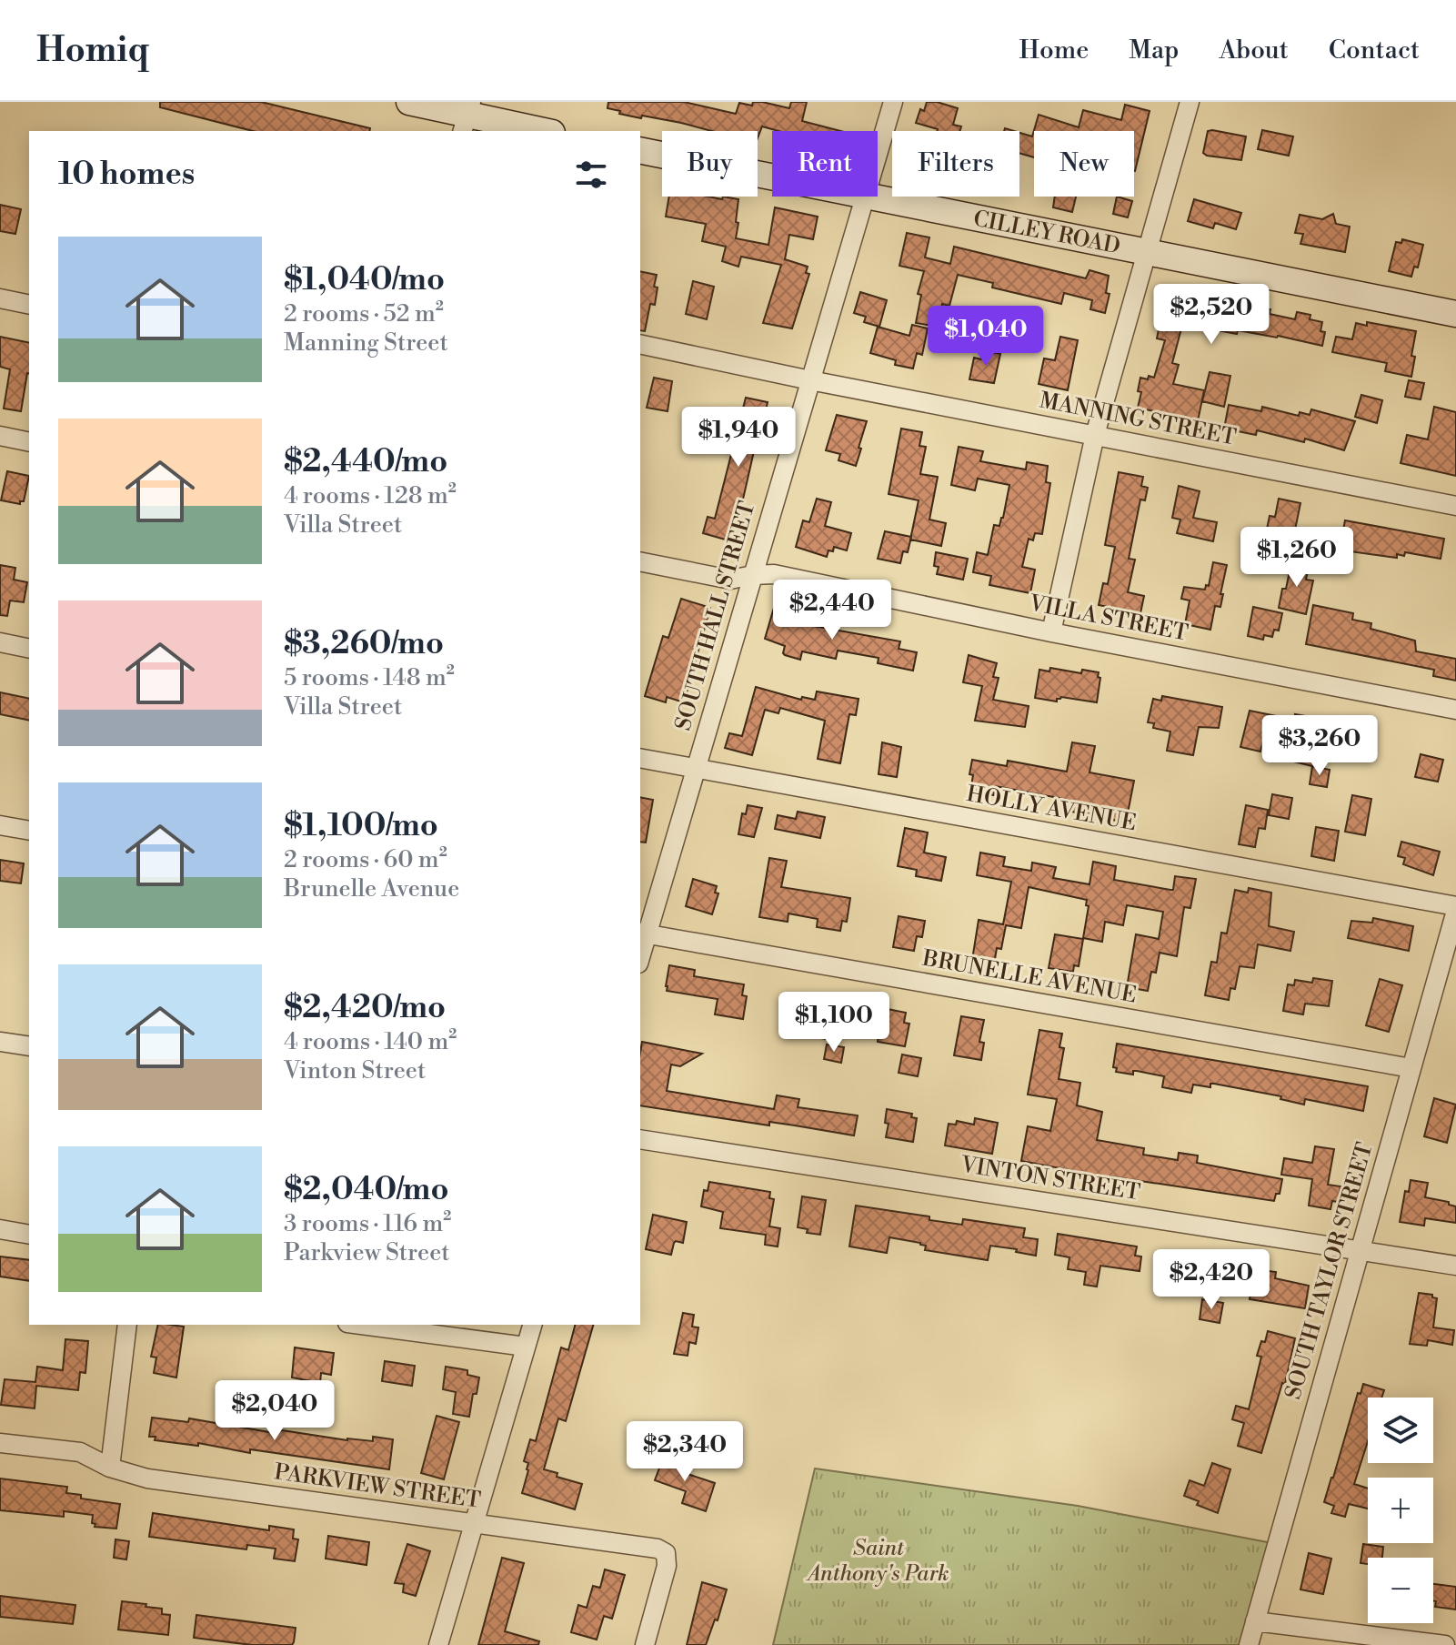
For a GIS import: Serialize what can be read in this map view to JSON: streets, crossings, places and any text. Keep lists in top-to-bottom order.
{
  "streets": {
    "street": [
      "CILLEY ROAD",
      "MANNING STREET",
      "SOUTH HALL STREET",
      "VILLA STREET",
      "HOLLY AVENUE",
      "BRUNELLE AVENUE",
      "VINTON STREET",
      "SOUTH TAYLOR STREET",
      "PARKVIEW STREET"
    ]
  },
  "crossings": [
    ["CILLEY ROAD", "SOUTH HALL STREET"],
    ["MANNING STREET", "SOUTH HALL STREET"],
    ["SOUTH HALL STREET", "VILLA STREET"],
    ["SOUTH HALL STREET", "HOLLY AVENUE"],
    ["SOUTH HALL STREET", "BRUNELLE AVENUE"],
    ["HOLLY AVENUE", "SOUTH TAYLOR STREET"],
    ["BRUNELLE AVENUE", "SOUTH TAYLOR STREET"],
    ["VINTON STREET", "SOUTH TAYLOR STREET"]
  ],
  "parks": ["Saint Anthony's Park"],
  "page": {
    "header": "Homiq",
    "nav": [
      "Home",
      "Map",
      "About",
      "Contact"
    ],
    "chip": [
      "Buy",
      "Rent",
      "Filters",
      "New"
    ],
    "heading": "10 homes",
    "list": [
      {
        "name": "$1,040/mo",
        "note": "2 rooms · 52 m² · Manning Street"
      },
      {
        "name": "$2,440/mo",
        "note": "4 rooms · 128 m² · Villa Street"
      },
      {
        "name": "$3,260/mo",
        "note": "5 rooms · 148 m² · Villa Street"
      },
      {
        "name": "$1,100/mo",
        "note": "2 rooms · 60 m² · Brunelle Avenue"
      },
      {
        "name": "$2,420/mo",
        "note": "4 rooms · 140 m² · Vinton Street"
      },
      {
        "name": "$2,040/mo",
        "note": "3 rooms · 116 m² · Parkview Street"
      }
    ],
    "price": [
      "$2,520",
      "$1,040",
      "$1,940",
      "$1,260",
      "$2,440",
      "$3,260",
      "$1,100",
      "$2,420",
      "$2,040",
      "$2,340"
    ],
    "map_buttons": ["+", "−"]
  }
}
